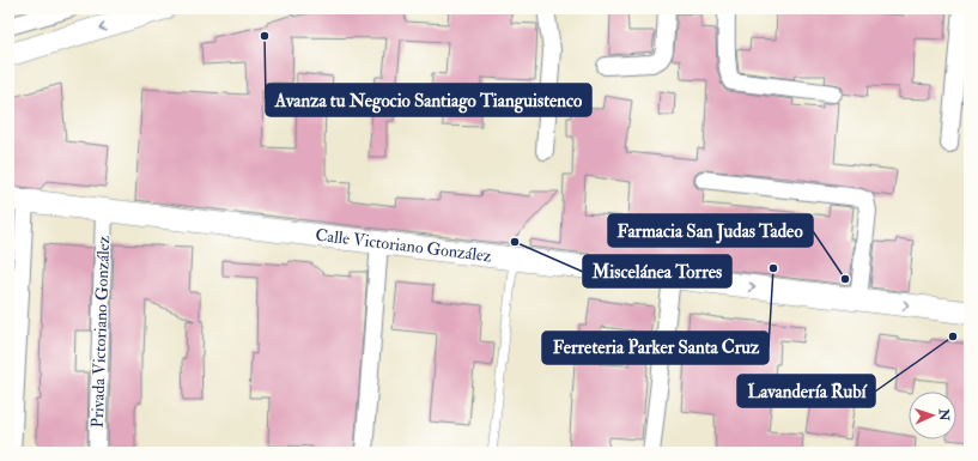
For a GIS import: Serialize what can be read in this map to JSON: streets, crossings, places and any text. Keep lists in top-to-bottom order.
{
  "streets": {
    "main road": ["Calle Victoriano González"],
    "street": ["Privada Victoriano González"]
  },
  "crossings": [
    ["Calle Victoriano González", "Privada Victoriano González"]
  ],
  "places": [
    "Avanza tu Negocio Santiago Tianguistenco",
    "Miscelánea Torres",
    "Ferreteria Parker Santa Cruz",
    "Farmacia San Judas Tadeo",
    "Lavandería Rubí"
  ],
  "north": "right"
}
